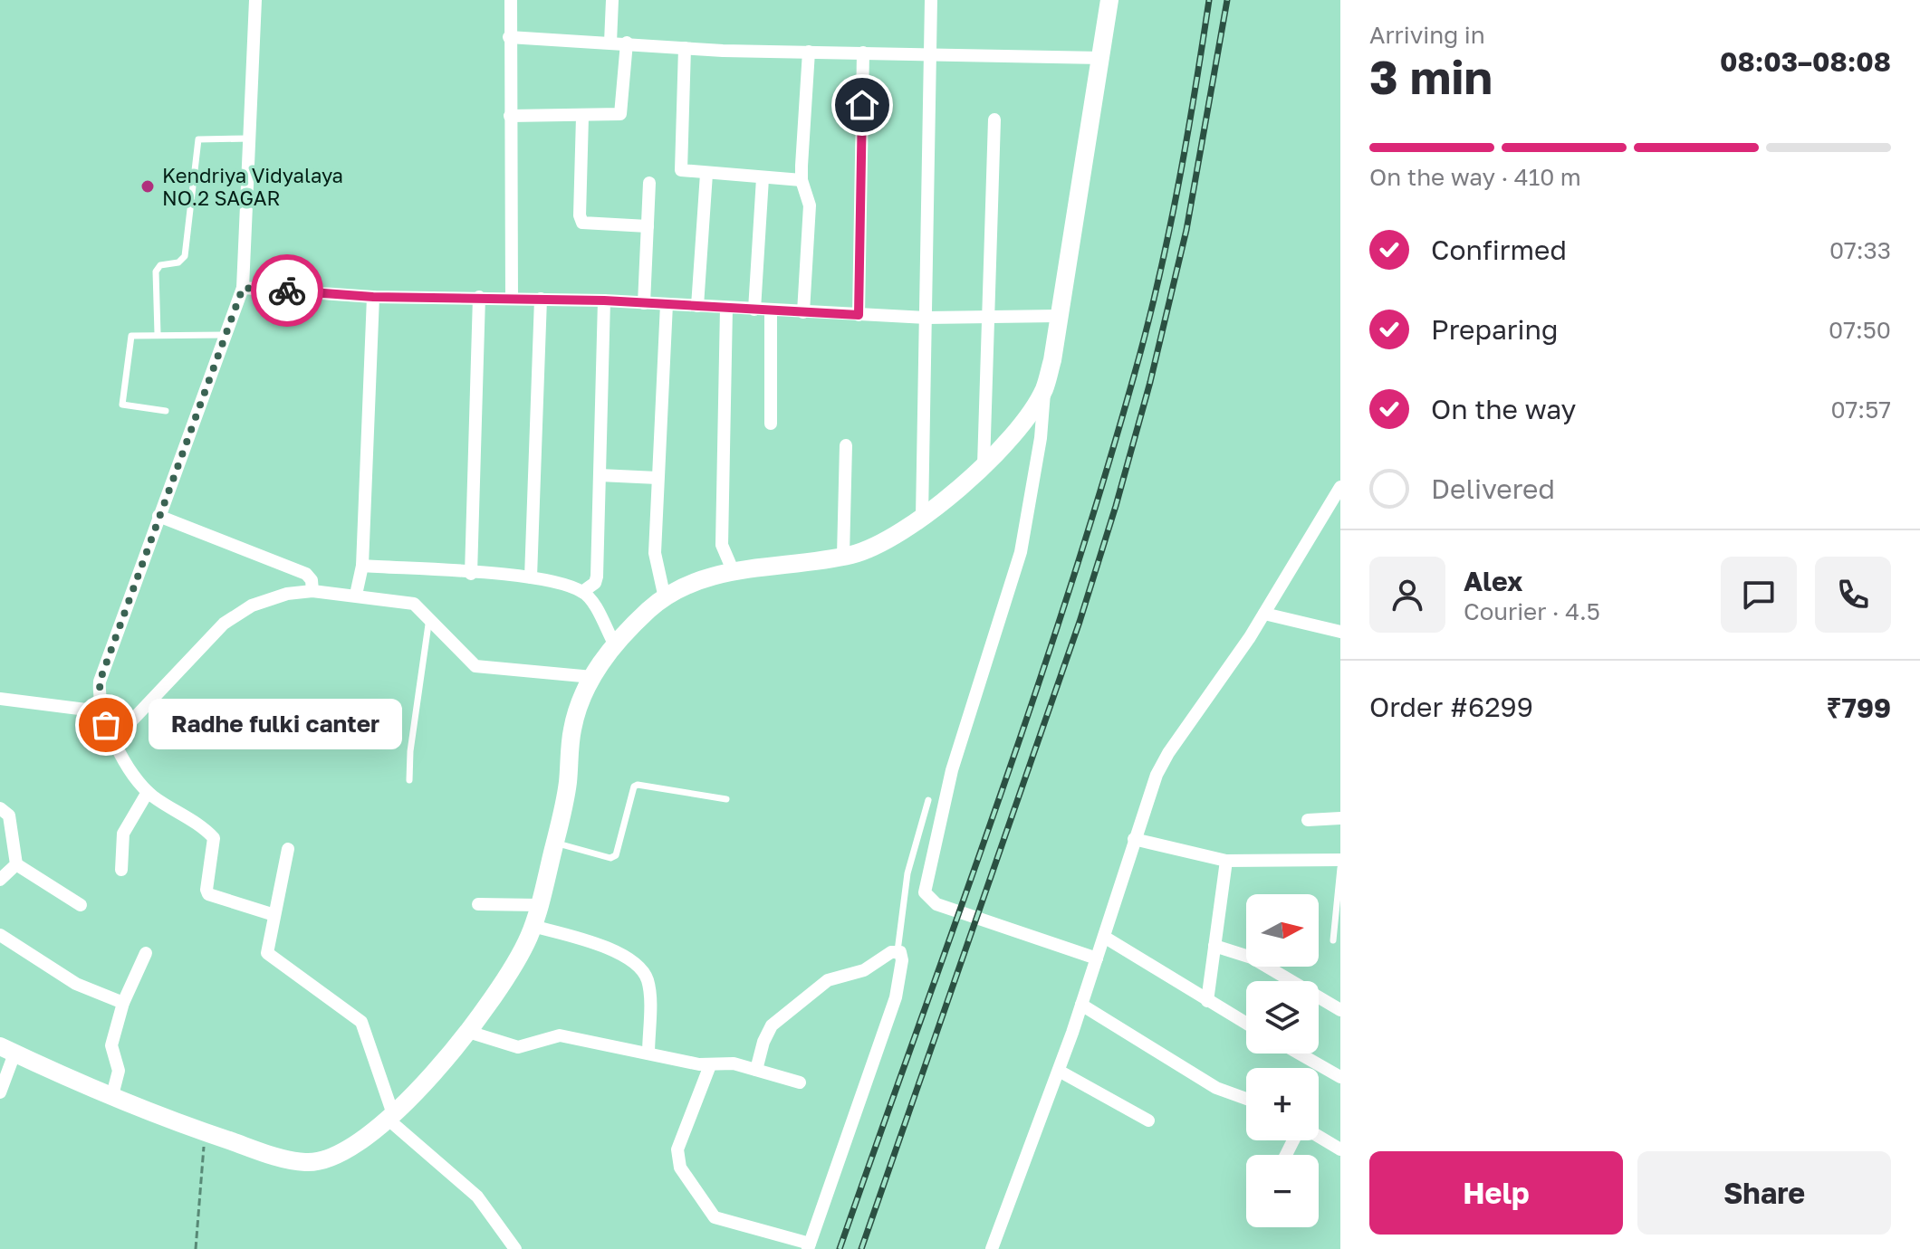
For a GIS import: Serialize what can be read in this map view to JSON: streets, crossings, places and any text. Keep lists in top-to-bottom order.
{
  "places": ["Kendriya Vidyalaya NO.2 SAGAR", "Radhe fulki canter"],
  "north": "right",
  "page": {
    "heading": ["3 min", "Arriving in", "08:03–08:08"],
    "panel": [
      "Alex",
      "Courier · 4.5",
      "Order #6299",
      "₹799"
    ],
    "bar": "On the way · 410 m",
    "list": [
      ["Confirmed", "07:33"],
      ["Preparing", "07:50"],
      ["On the way", "07:57"],
      "Delivered"
    ],
    "bubble": "Radhe fulki canter",
    "map_buttons": ["+", "−"],
    "buttons": ["Help", "Share"]
  }
}
